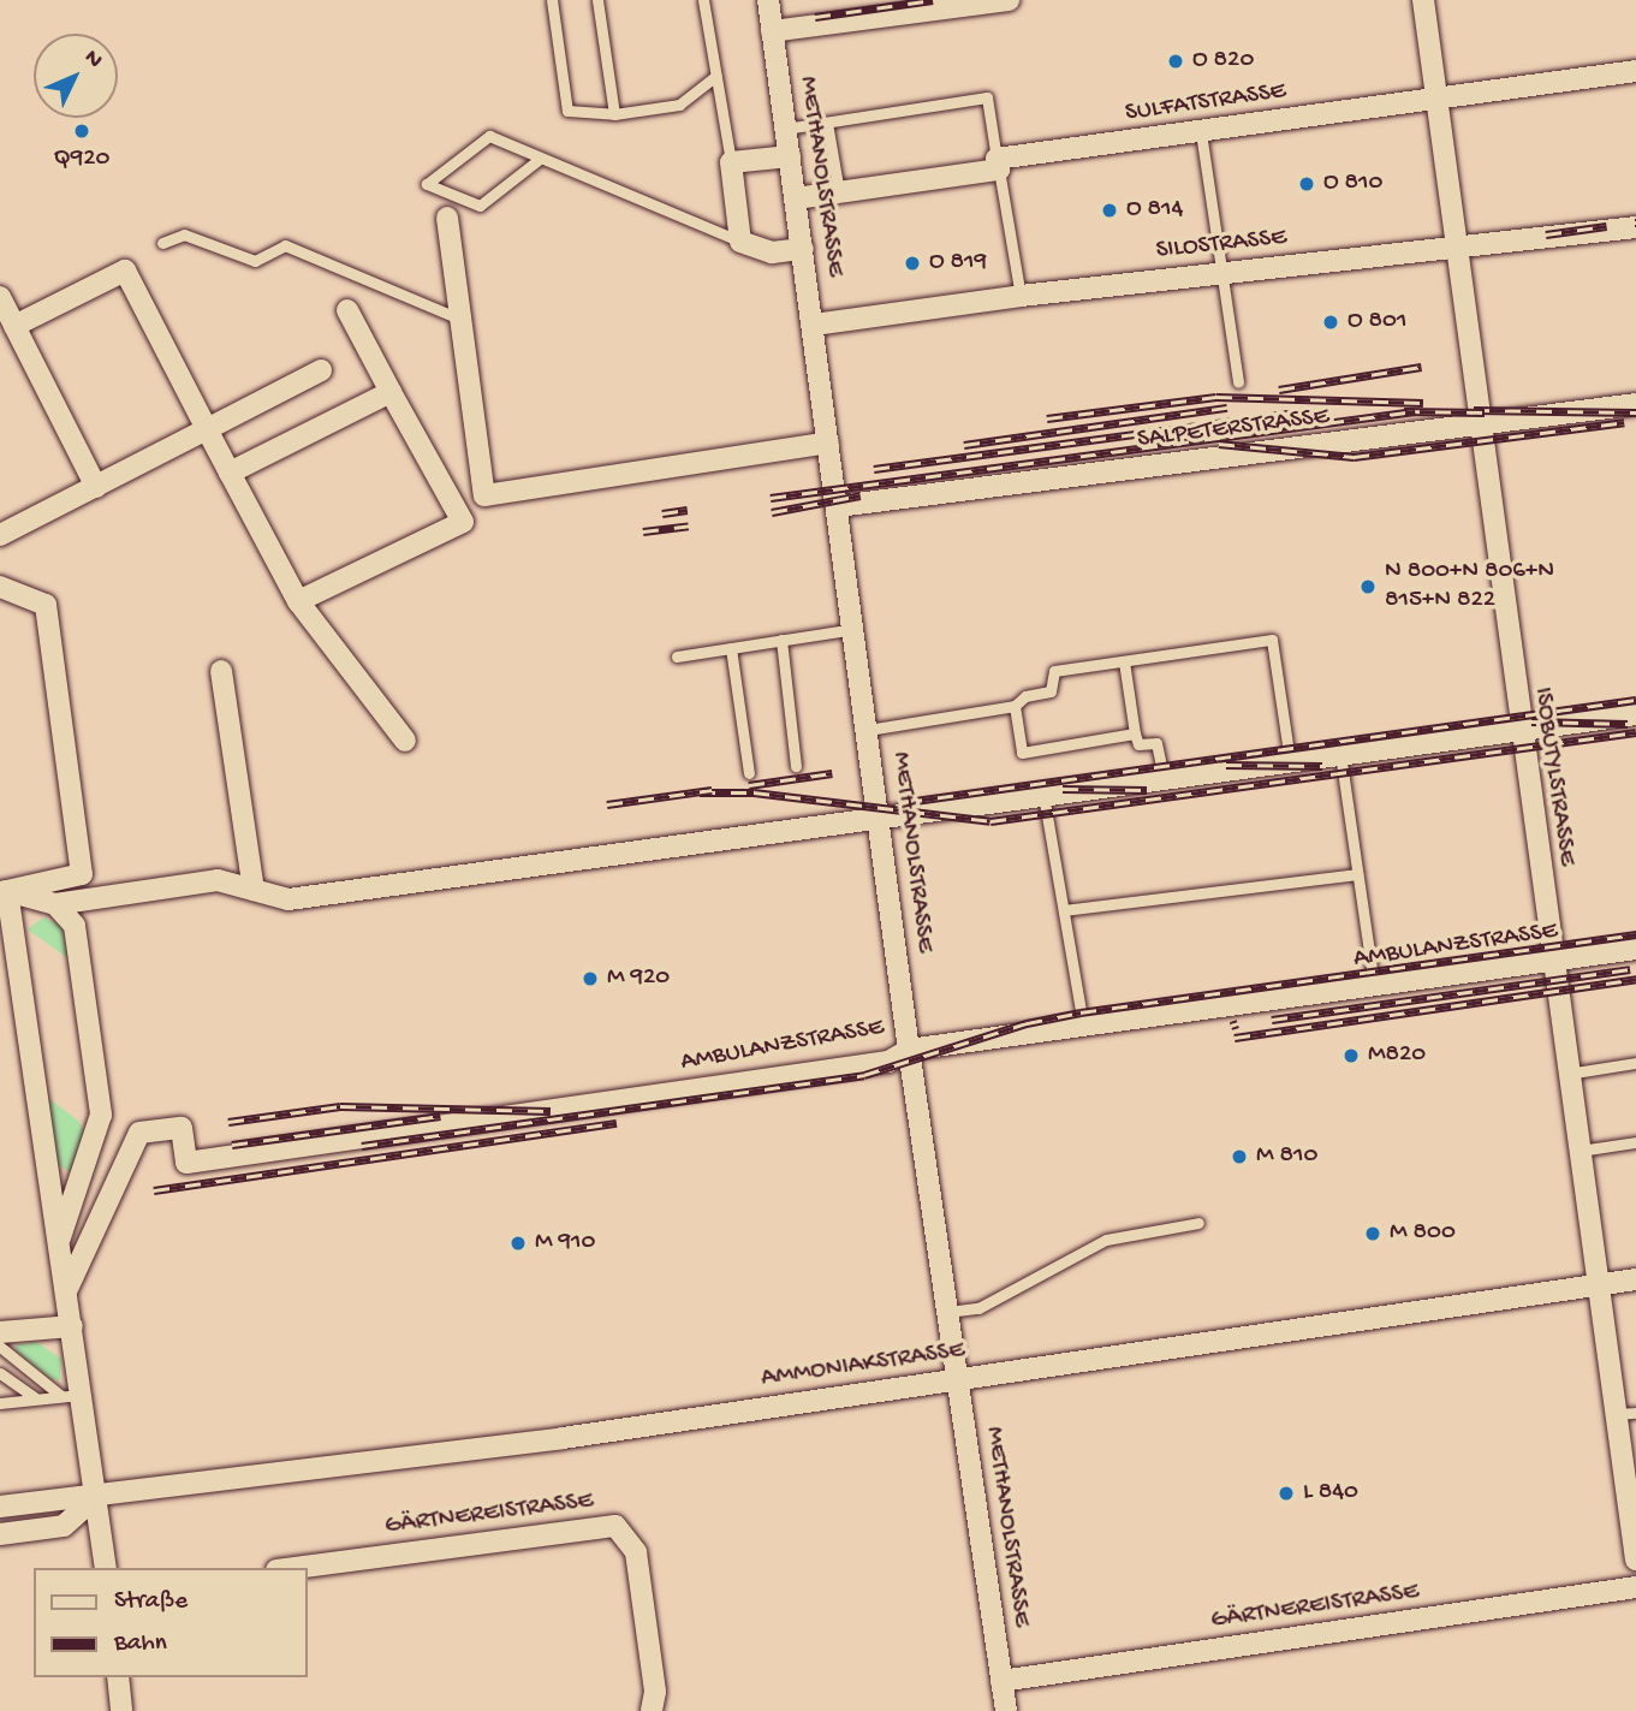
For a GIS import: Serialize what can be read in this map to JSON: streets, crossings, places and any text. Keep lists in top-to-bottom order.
{
  "streets": {
    "street": [
      "SULFATSTRASSE",
      "METHANOLSTRASSE",
      "SILOSTRASSE",
      "SALPETERSTRASSE",
      "ISOBUTYLSTRASSE",
      "AMBULANZSTRASSE",
      "AMMONIAKSTRASSE",
      "GÄRTNEREISTRASSE"
    ]
  },
  "crossings": [
    ["SULFATSTRASSE", "METHANOLSTRASSE"],
    ["SULFATSTRASSE", "ISOBUTYLSTRASSE"],
    ["METHANOLSTRASSE", "SILOSTRASSE"],
    ["METHANOLSTRASSE", "SALPETERSTRASSE"],
    ["METHANOLSTRASSE", "AMBULANZSTRASSE"],
    ["METHANOLSTRASSE", "AMMONIAKSTRASSE"],
    ["METHANOLSTRASSE", "GÄRTNEREISTRASSE"],
    ["SILOSTRASSE", "ISOBUTYLSTRASSE"],
    ["SALPETERSTRASSE", "ISOBUTYLSTRASSE"],
    ["ISOBUTYLSTRASSE", "AMBULANZSTRASSE"],
    ["ISOBUTYLSTRASSE", "AMMONIAKSTRASSE"]
  ],
  "places": [
    "O 820",
    "Q920",
    "O 810",
    "O 814",
    "O 819",
    "O 801",
    "N 800+N 806+N 815+N 822",
    "M 920",
    "M820",
    "M 810",
    "M 800",
    "M 910",
    "L 840"
  ],
  "legend": ["Straße", "Bahn"],
  "north": "top right"
}
